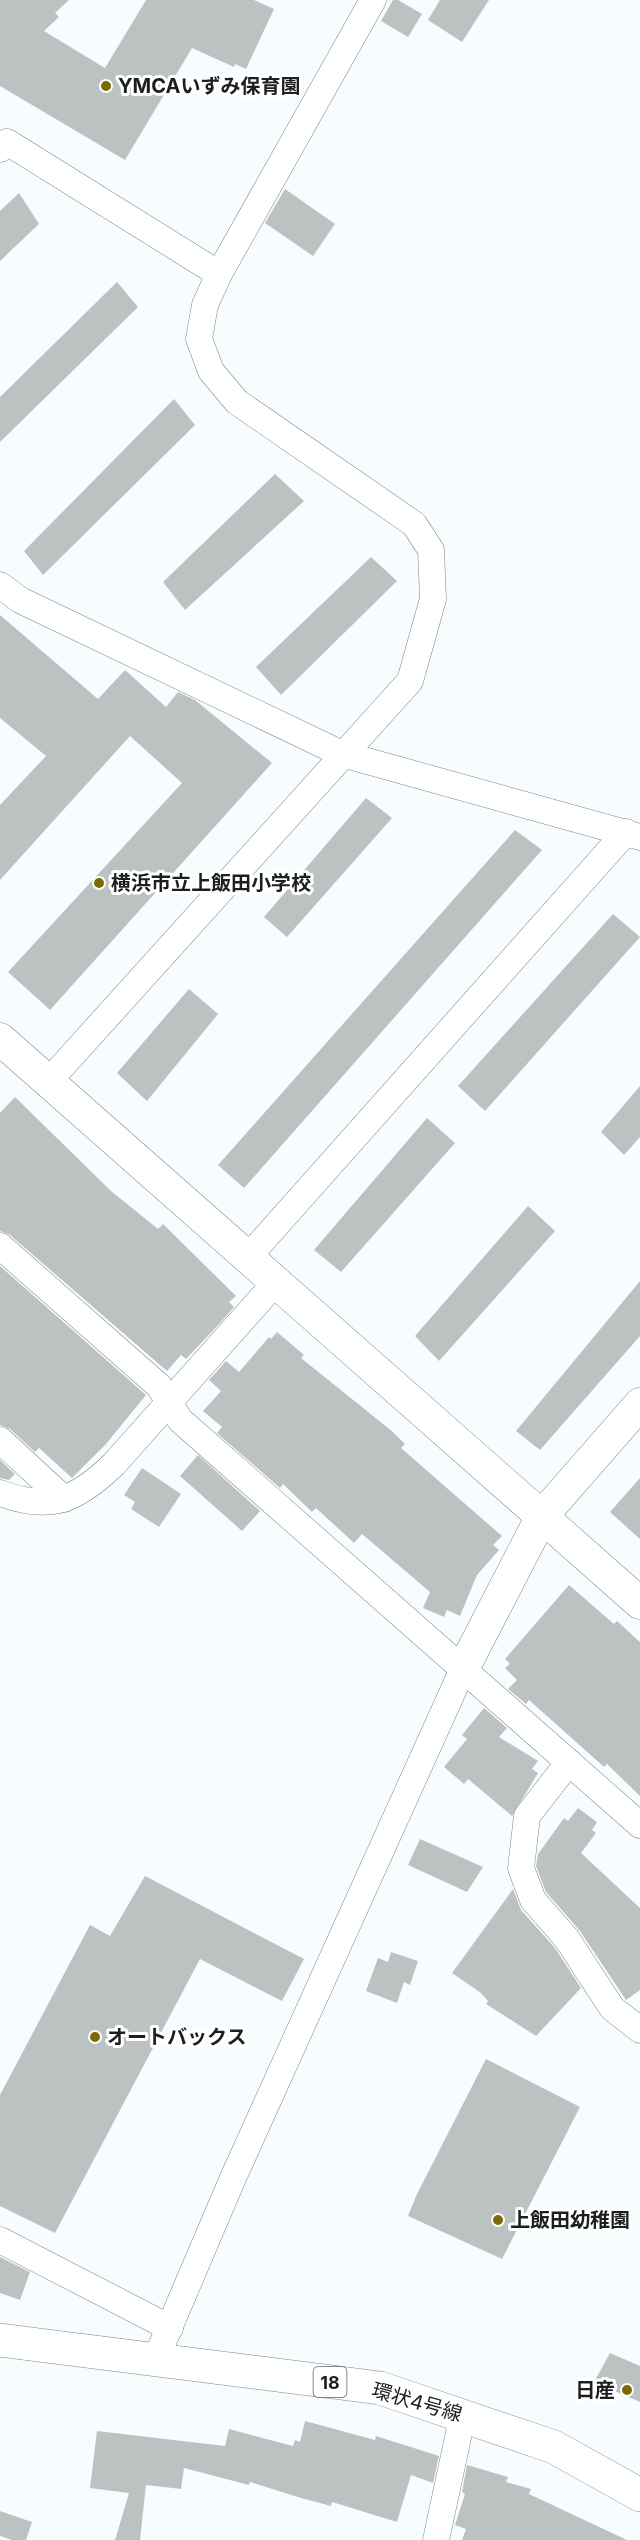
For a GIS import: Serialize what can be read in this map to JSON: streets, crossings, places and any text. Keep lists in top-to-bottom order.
{
  "streets": {
    "main road": ["18", "環状4号線"]
  },
  "places": [
    "YMCAいずみ保育園",
    "横浜市立上飯田小学校",
    "オートバックス",
    "上飯田幼稚園",
    "日産"
  ]
}
